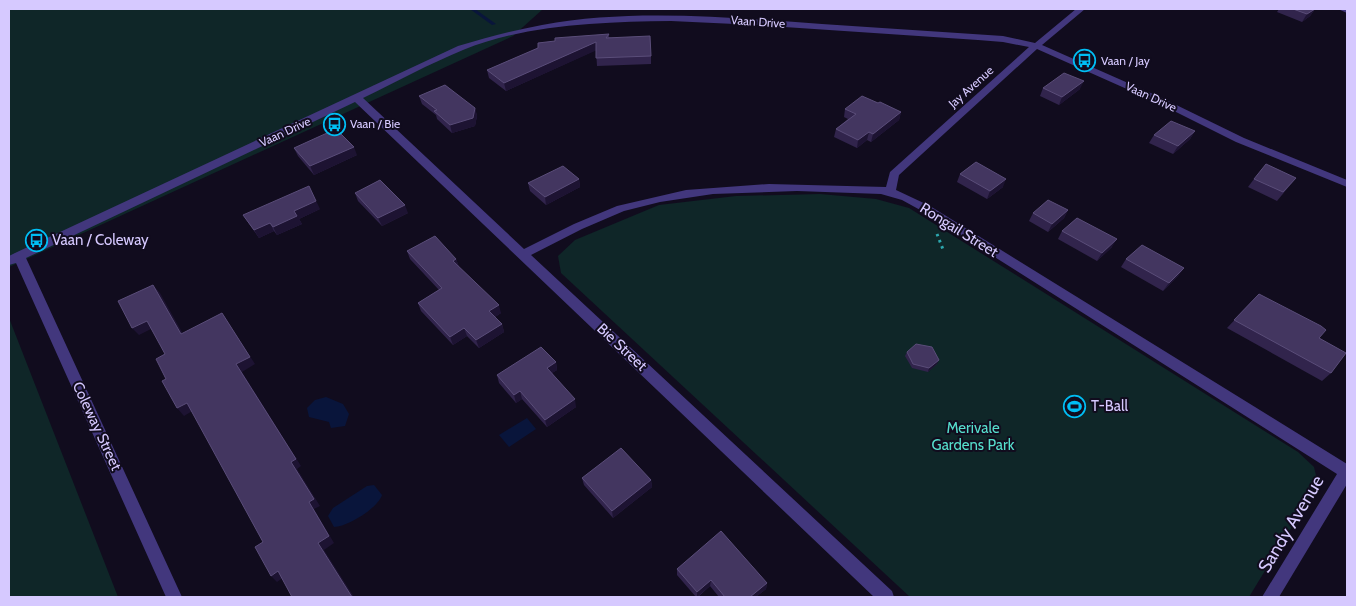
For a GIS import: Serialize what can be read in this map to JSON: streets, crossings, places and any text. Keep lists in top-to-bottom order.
{
  "streets": {
    "street": [
      "Vaan Drive",
      "Jay Avenue",
      "Rongail Street",
      "Bie Street",
      "Coleway Street",
      "Sandy Avenue"
    ]
  },
  "crossings": [
    ["Vaan Drive", "Jay Avenue"],
    ["Vaan Drive", "Bie Street"],
    ["Vaan Drive", "Coleway Street"],
    ["Jay Avenue", "Rongail Street"],
    ["Rongail Street", "Bie Street"],
    ["Rongail Street", "Sandy Avenue"]
  ],
  "parks": ["Merivale Gardens Park"],
  "places": {
    "bus stop": ["Vaan / Jay", "Vaan / Bie", "Vaan / Coleway"],
    "sports": ["T-Ball"]
  }
}
